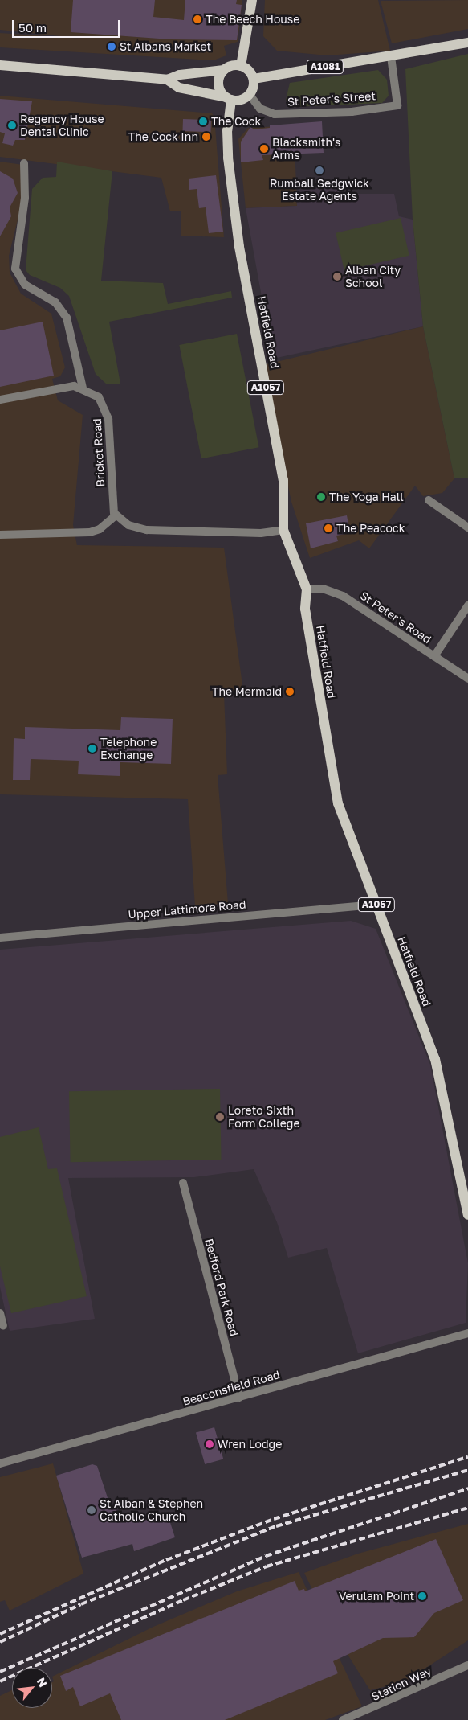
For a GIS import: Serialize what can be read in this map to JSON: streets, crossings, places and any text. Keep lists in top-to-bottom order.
{
  "streets": {
    "main road": ["A1081", "Hatfield Road", "A1057"],
    "street": [
      "St Peter's Street",
      "Bricket Road",
      "St Peter's Road",
      "Upper Lattimore Road",
      "Bedford Park Road",
      "Beaconsfield Road",
      "Station Way"
    ]
  },
  "crossings": [
    ["A1081", "St Peter's Street"],
    ["A1081", "Hatfield Road"],
    ["St Peter's Street", "Hatfield Road"],
    ["Hatfield Road", "St Peter's Road"],
    ["Hatfield Road", "Upper Lattimore Road"],
    ["Bedford Park Road", "Beaconsfield Road"]
  ],
  "places": [
    "The Beech House",
    "St Albans Market",
    "The Cock",
    "Regency House Dental Clinic",
    "The Cock Inn",
    "Blacksmith's Arms",
    "Rumball Sedgwick Estate Agents",
    "Alban City School",
    "The Yoga Hall",
    "The Peacock",
    "The Mermaid",
    "Telephone Exchange",
    "Loreto Sixth Form College",
    "Wren Lodge",
    "St Alban & Stephen Catholic Church",
    "Verulam Point"
  ],
  "scale_bar": "50 m",
  "north": "top right"
}
